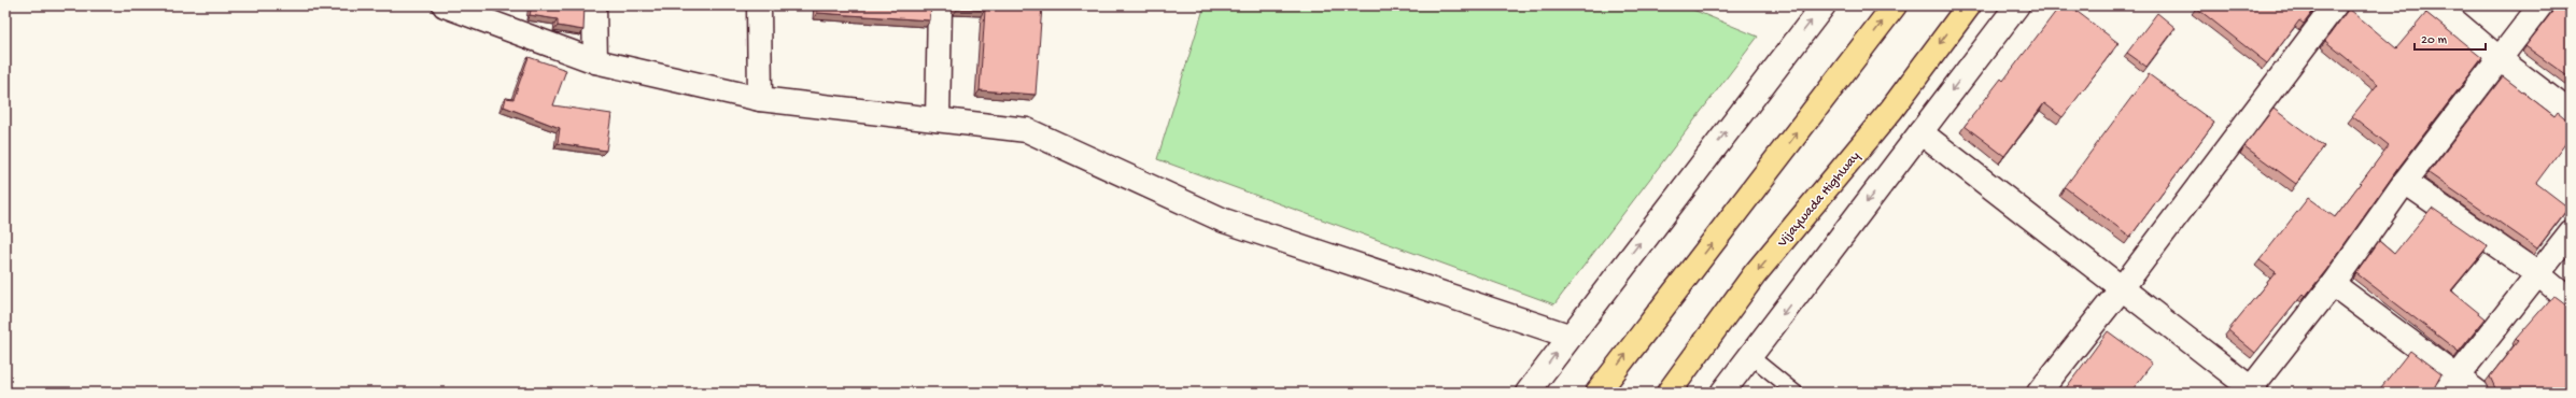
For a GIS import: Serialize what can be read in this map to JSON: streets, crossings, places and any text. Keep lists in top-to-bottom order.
{
  "streets": {
    "highway": ["Vijaywada Highway"]
  },
  "scale_bar": "20 m"
}
